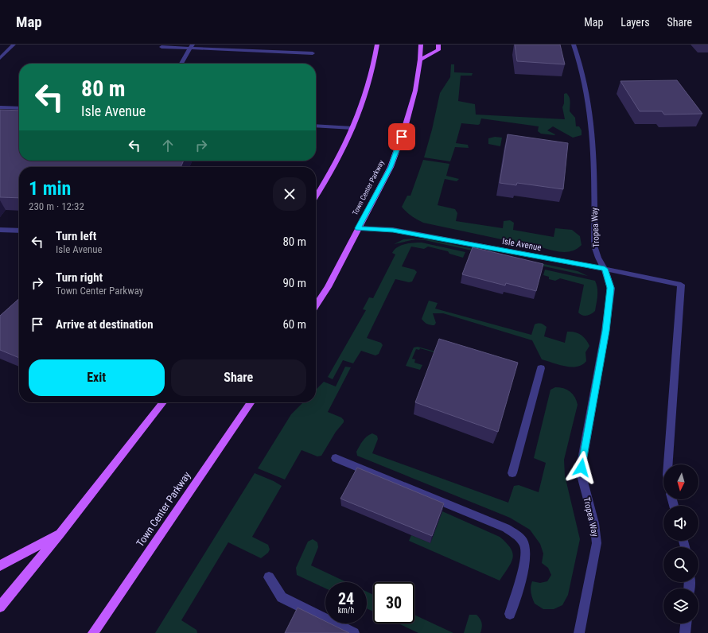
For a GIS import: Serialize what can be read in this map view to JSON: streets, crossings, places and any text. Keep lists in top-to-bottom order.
{
  "streets": {
    "main road": ["Town Center Parkway"],
    "street": ["Tropea Way", "Isle Avenue"]
  },
  "crossings": [
    ["Town Center Parkway", "Isle Avenue"],
    ["Tropea Way", "Isle Avenue"]
  ],
  "north": "bottom",
  "page": {
    "header": "Map",
    "nav": ["Map", "Layers", "Share"],
    "turn": ["80 m", "Isle Avenue"],
    "heading": ["1 min", "230 m · 12:32"],
    "list": [
      {
        "name": "Turn left",
        "note": "Isle Avenue",
        "value": "80 m"
      },
      {
        "name": "Turn right",
        "note": "Town Center Parkway",
        "value": "90 m"
      },
      {
        "name": "Arrive at destination",
        "value": "60 m"
      }
    ],
    "buttons": ["Exit", "Share"],
    "speed": "24 km/h",
    "limit": "30"
  }
}
